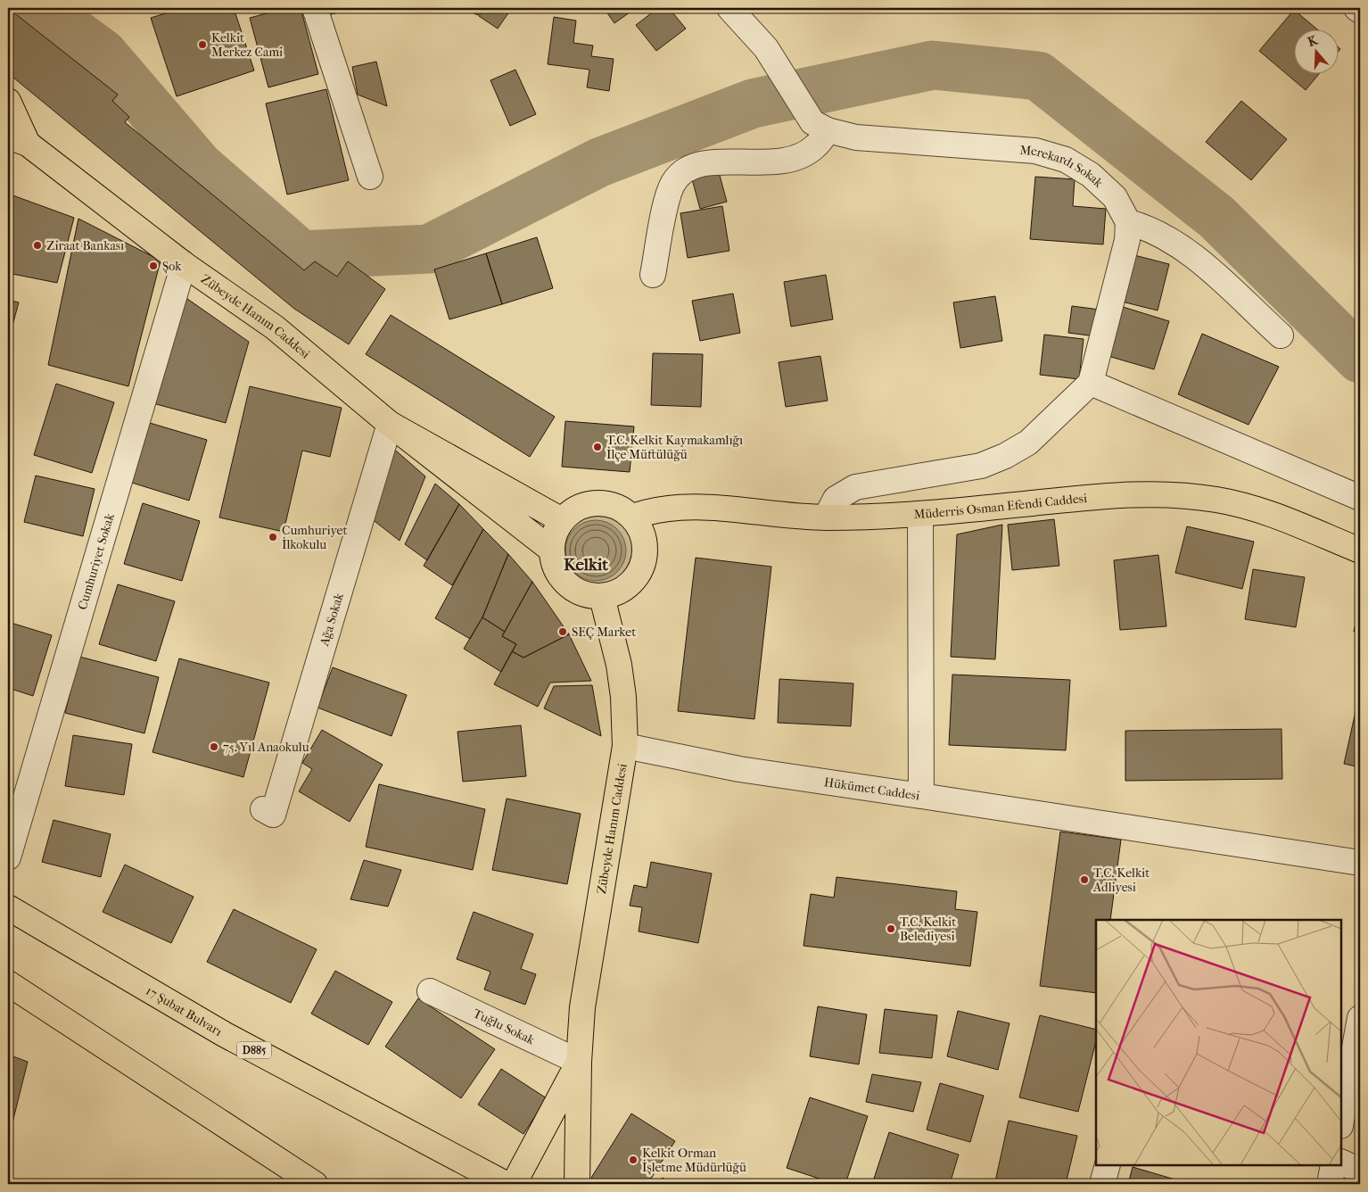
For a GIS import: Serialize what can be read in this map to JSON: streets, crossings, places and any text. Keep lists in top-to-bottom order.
{
  "streets": {
    "main road": [
      "Zübeyde Hanım Caddesi",
      "Müderris Osman Efendi Caddesi",
      "17 Şubat Bulvarı",
      "D885"
    ],
    "street": [
      "Merekardı Sokak",
      "Cumhuriyet Sokak",
      "Ağa Sokak",
      "Hükümet Caddesi",
      "Tuğlu Sokak"
    ]
  },
  "crossings": [
    ["Zübeyde Hanım Caddesi", "Müderris Osman Efendi Caddesi"],
    ["Zübeyde Hanım Caddesi", "Cumhuriyet Sokak"],
    ["Zübeyde Hanım Caddesi", "Ağa Sokak"],
    ["Zübeyde Hanım Caddesi", "Hükümet Caddesi"],
    ["Zübeyde Hanım Caddesi", "Tuğlu Sokak"],
    ["Müderris Osman Efendi Caddesi", "Hükümet Caddesi"]
  ],
  "districts": ["Kelkit"],
  "places": [
    "Kelkit Merkez Cami",
    "Ziraat Bankası",
    "Şok",
    "T.C. Kelkit Kaymakamlığı İlçe Müftülüğü",
    "Cumhuriyet İlkokulu",
    "SEÇ Market",
    "75. Yıl Anaokulu",
    "T.C. Kelkit Adliyesi",
    "T.C. Kelkit Belediyesi",
    "Kelkit Orman İşletme Müdürlüğü"
  ],
  "north": "top"
}
